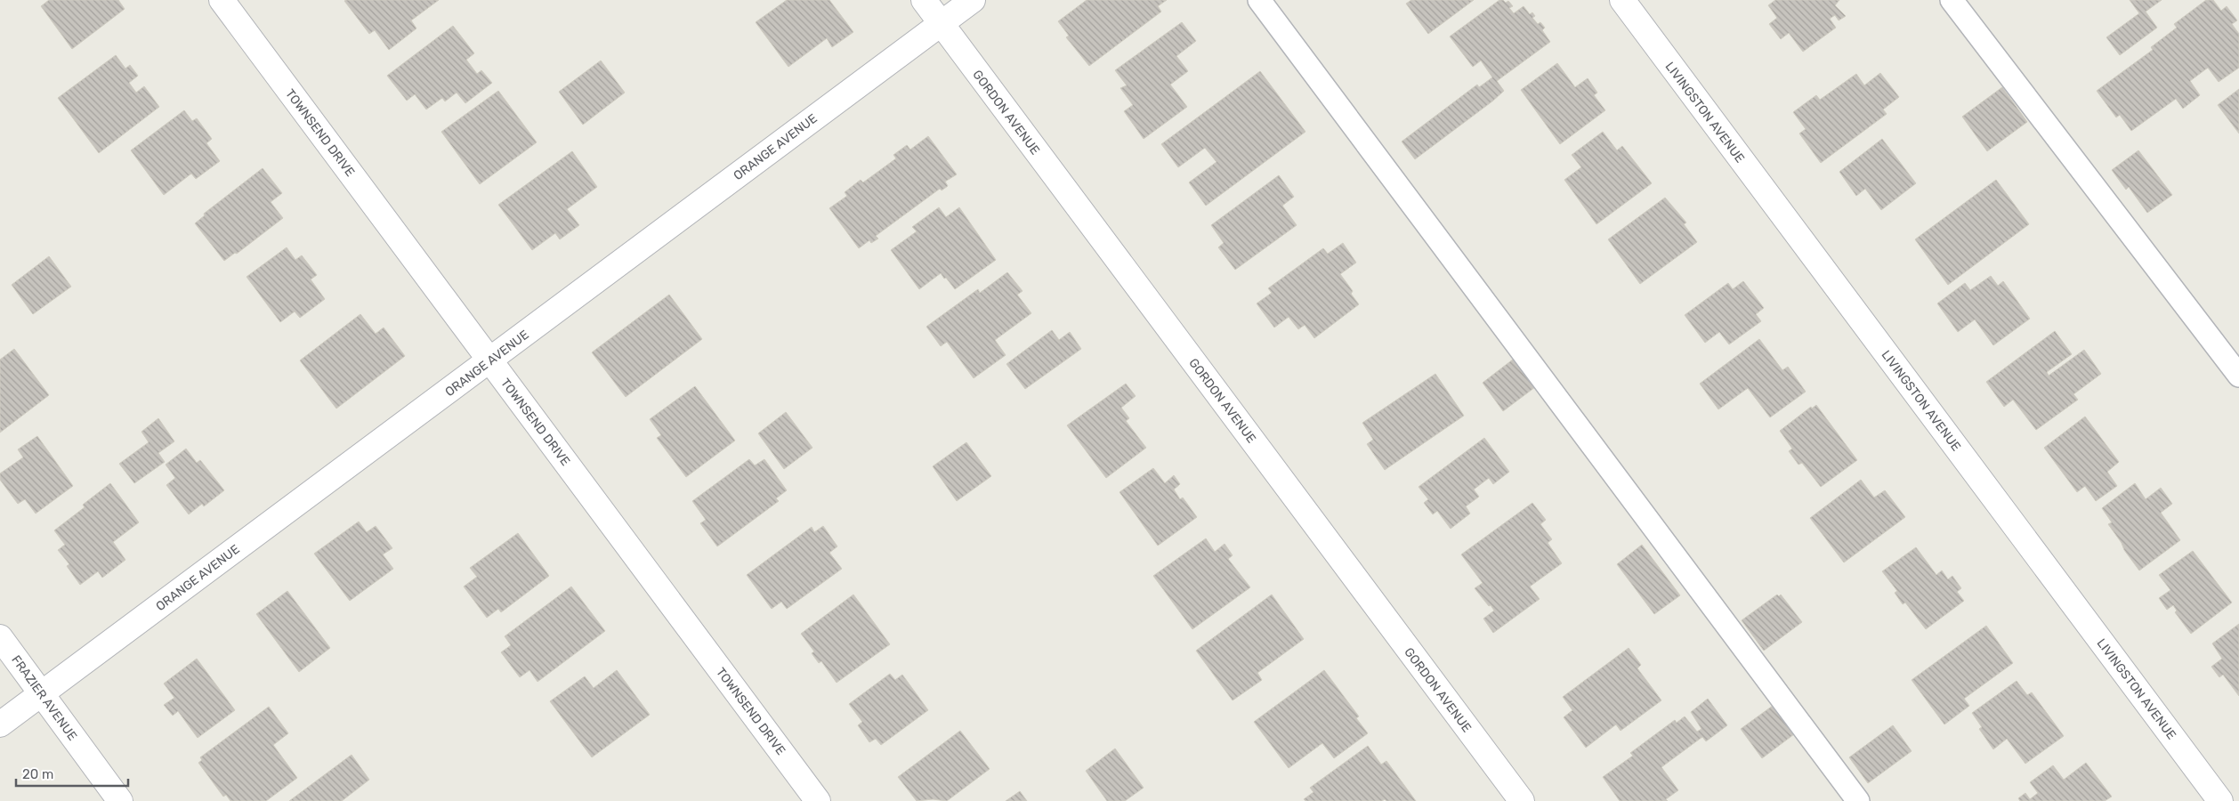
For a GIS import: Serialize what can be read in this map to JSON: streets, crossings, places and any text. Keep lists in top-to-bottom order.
{
  "streets": {
    "street": [
      "GORDON AVENUE",
      "LIVINGSTON AVENUE",
      "TOWNSEND DRIVE",
      "ORANGE AVENUE",
      "FRAZIER AVENUE"
    ]
  },
  "crossings": [
    ["GORDON AVENUE", "ORANGE AVENUE"],
    ["TOWNSEND DRIVE", "ORANGE AVENUE"],
    ["ORANGE AVENUE", "FRAZIER AVENUE"]
  ],
  "scale_bar": "20 m"
}
